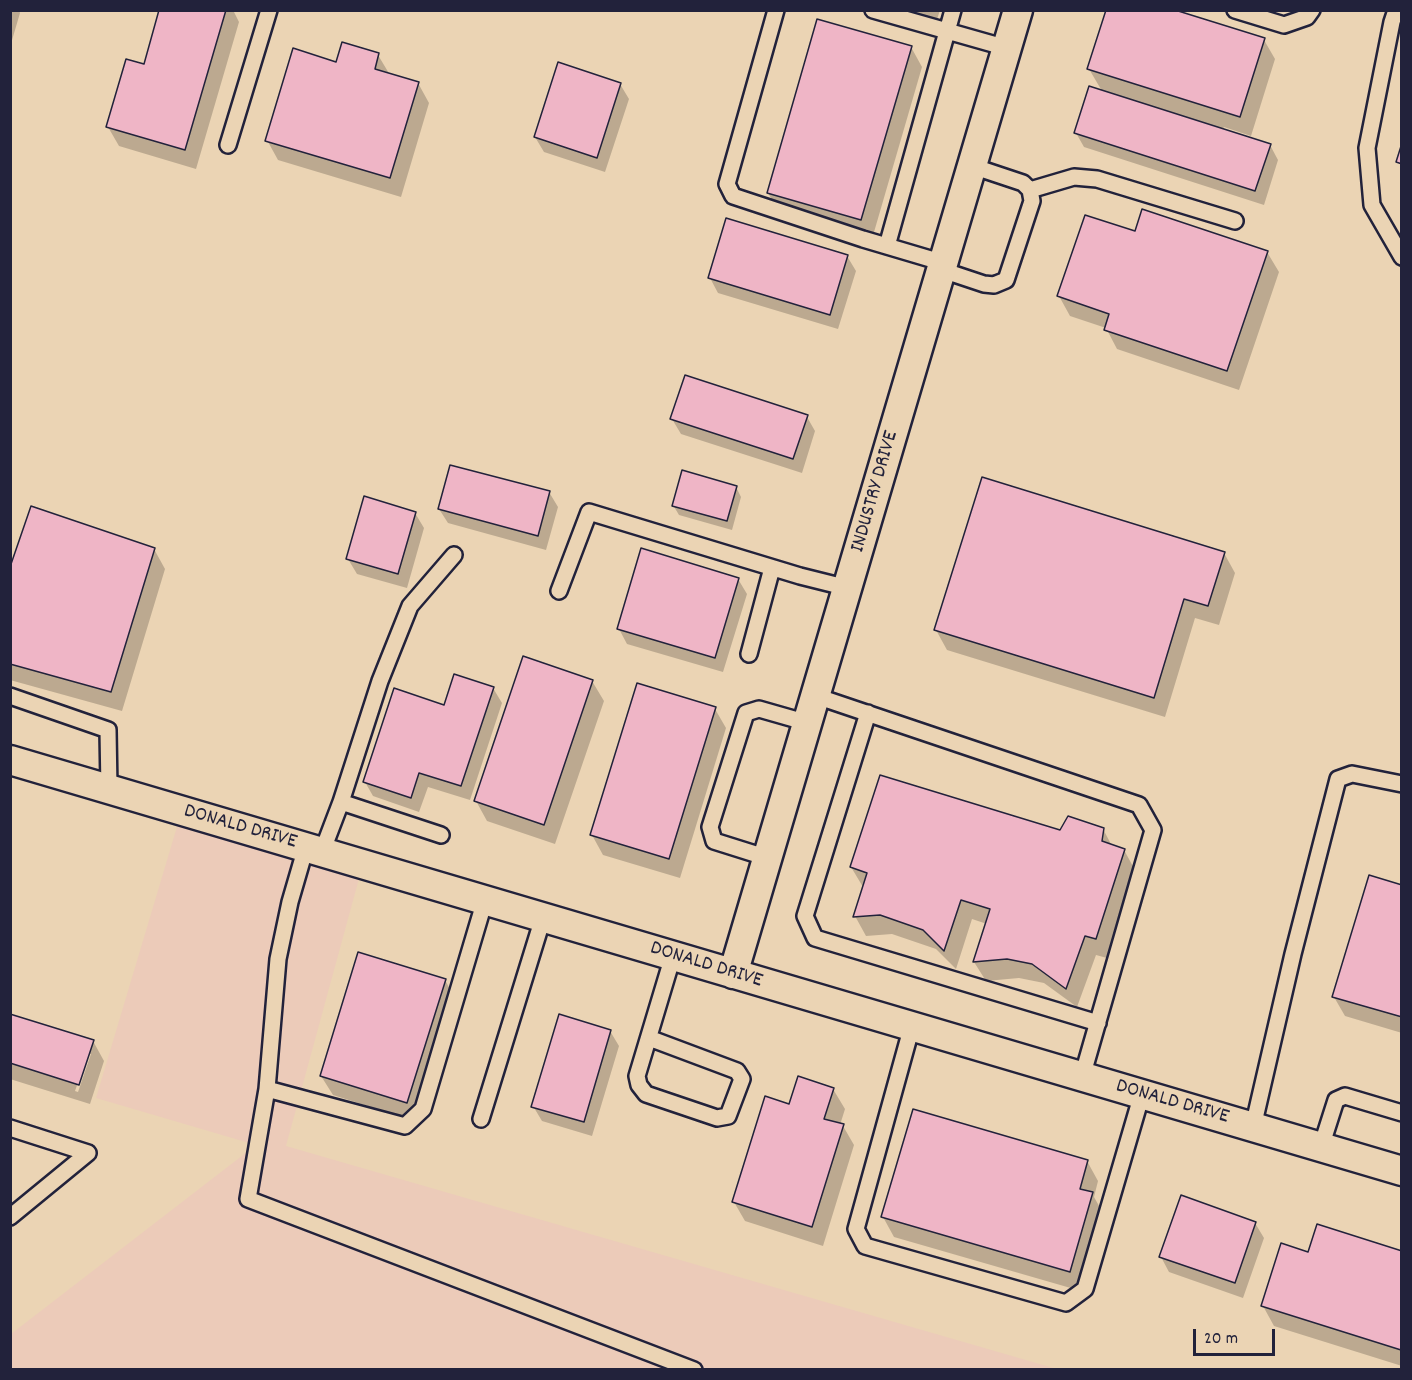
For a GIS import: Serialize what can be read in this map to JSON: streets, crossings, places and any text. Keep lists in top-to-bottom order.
{
  "streets": {
    "street": ["INDUSTRY DRIVE", "DONALD DRIVE"]
  },
  "crossings": [
    ["INDUSTRY DRIVE", "DONALD DRIVE"]
  ],
  "scale_bar": "20 m"
}
